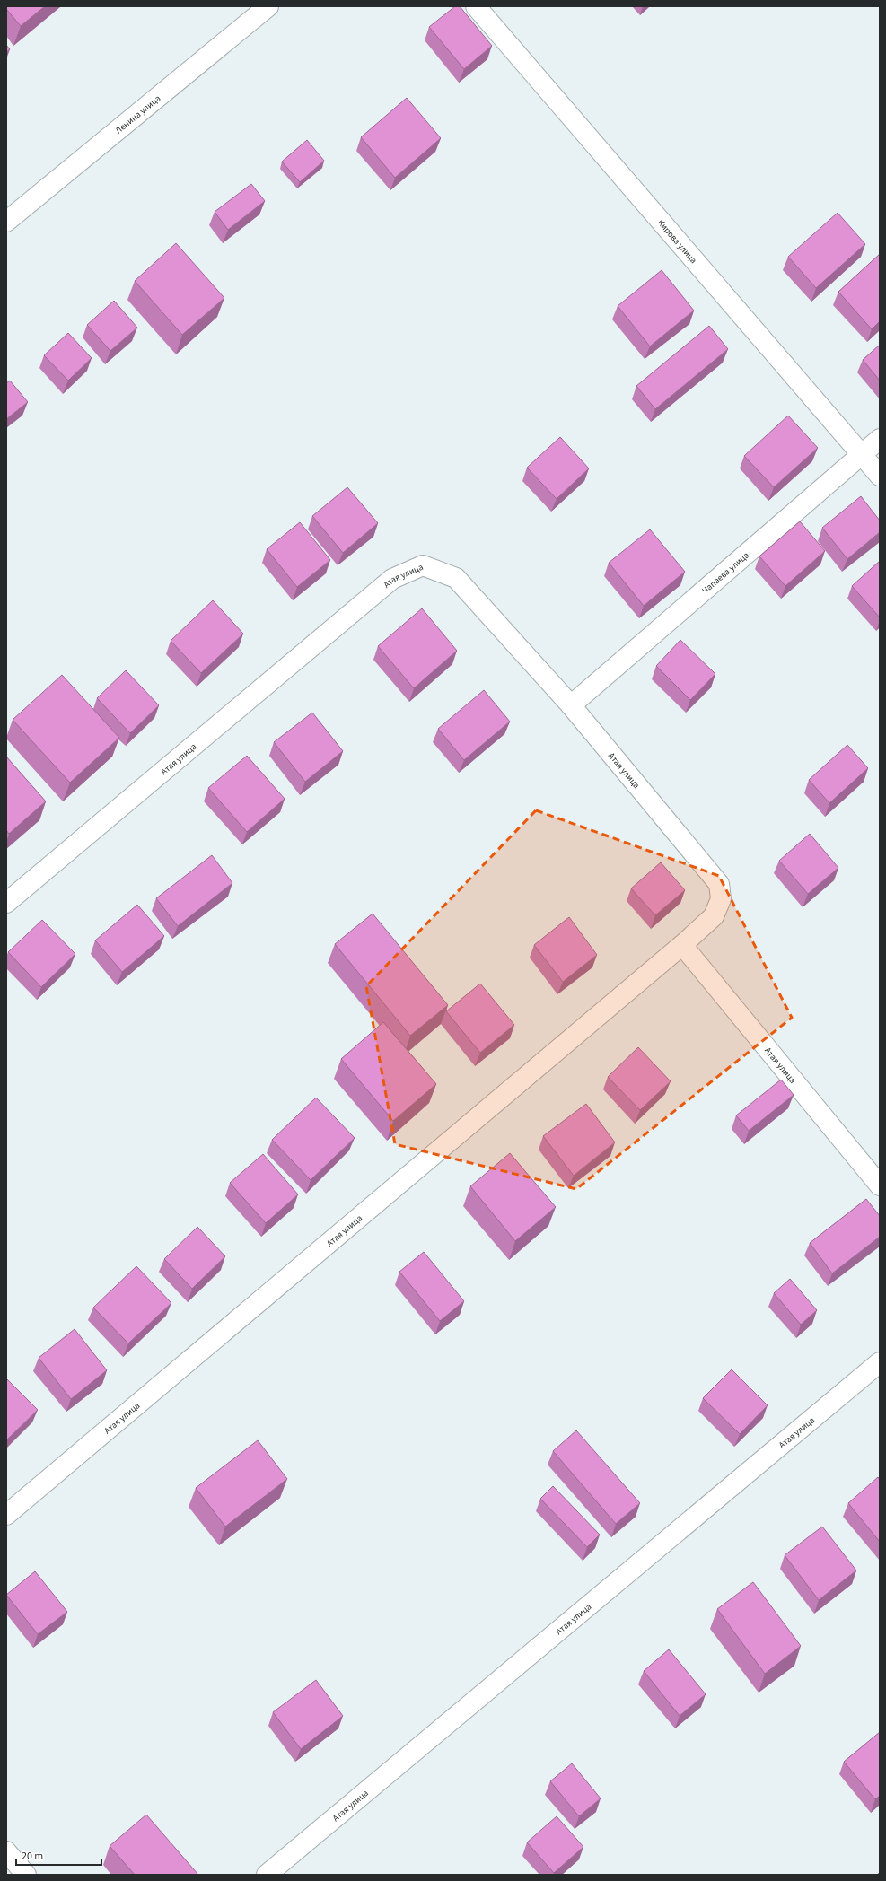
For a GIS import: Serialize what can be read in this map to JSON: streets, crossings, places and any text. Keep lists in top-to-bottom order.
{
  "streets": {
    "street": [
      "Ленина улица",
      "Кирова улица",
      "Чапаева улица",
      "Атая улица"
    ]
  },
  "crossings": [
    ["Кирова улица", "Чапаева улица"],
    ["Чапаева улица", "Атая улица"]
  ],
  "scale_bar": "20 m"
}
